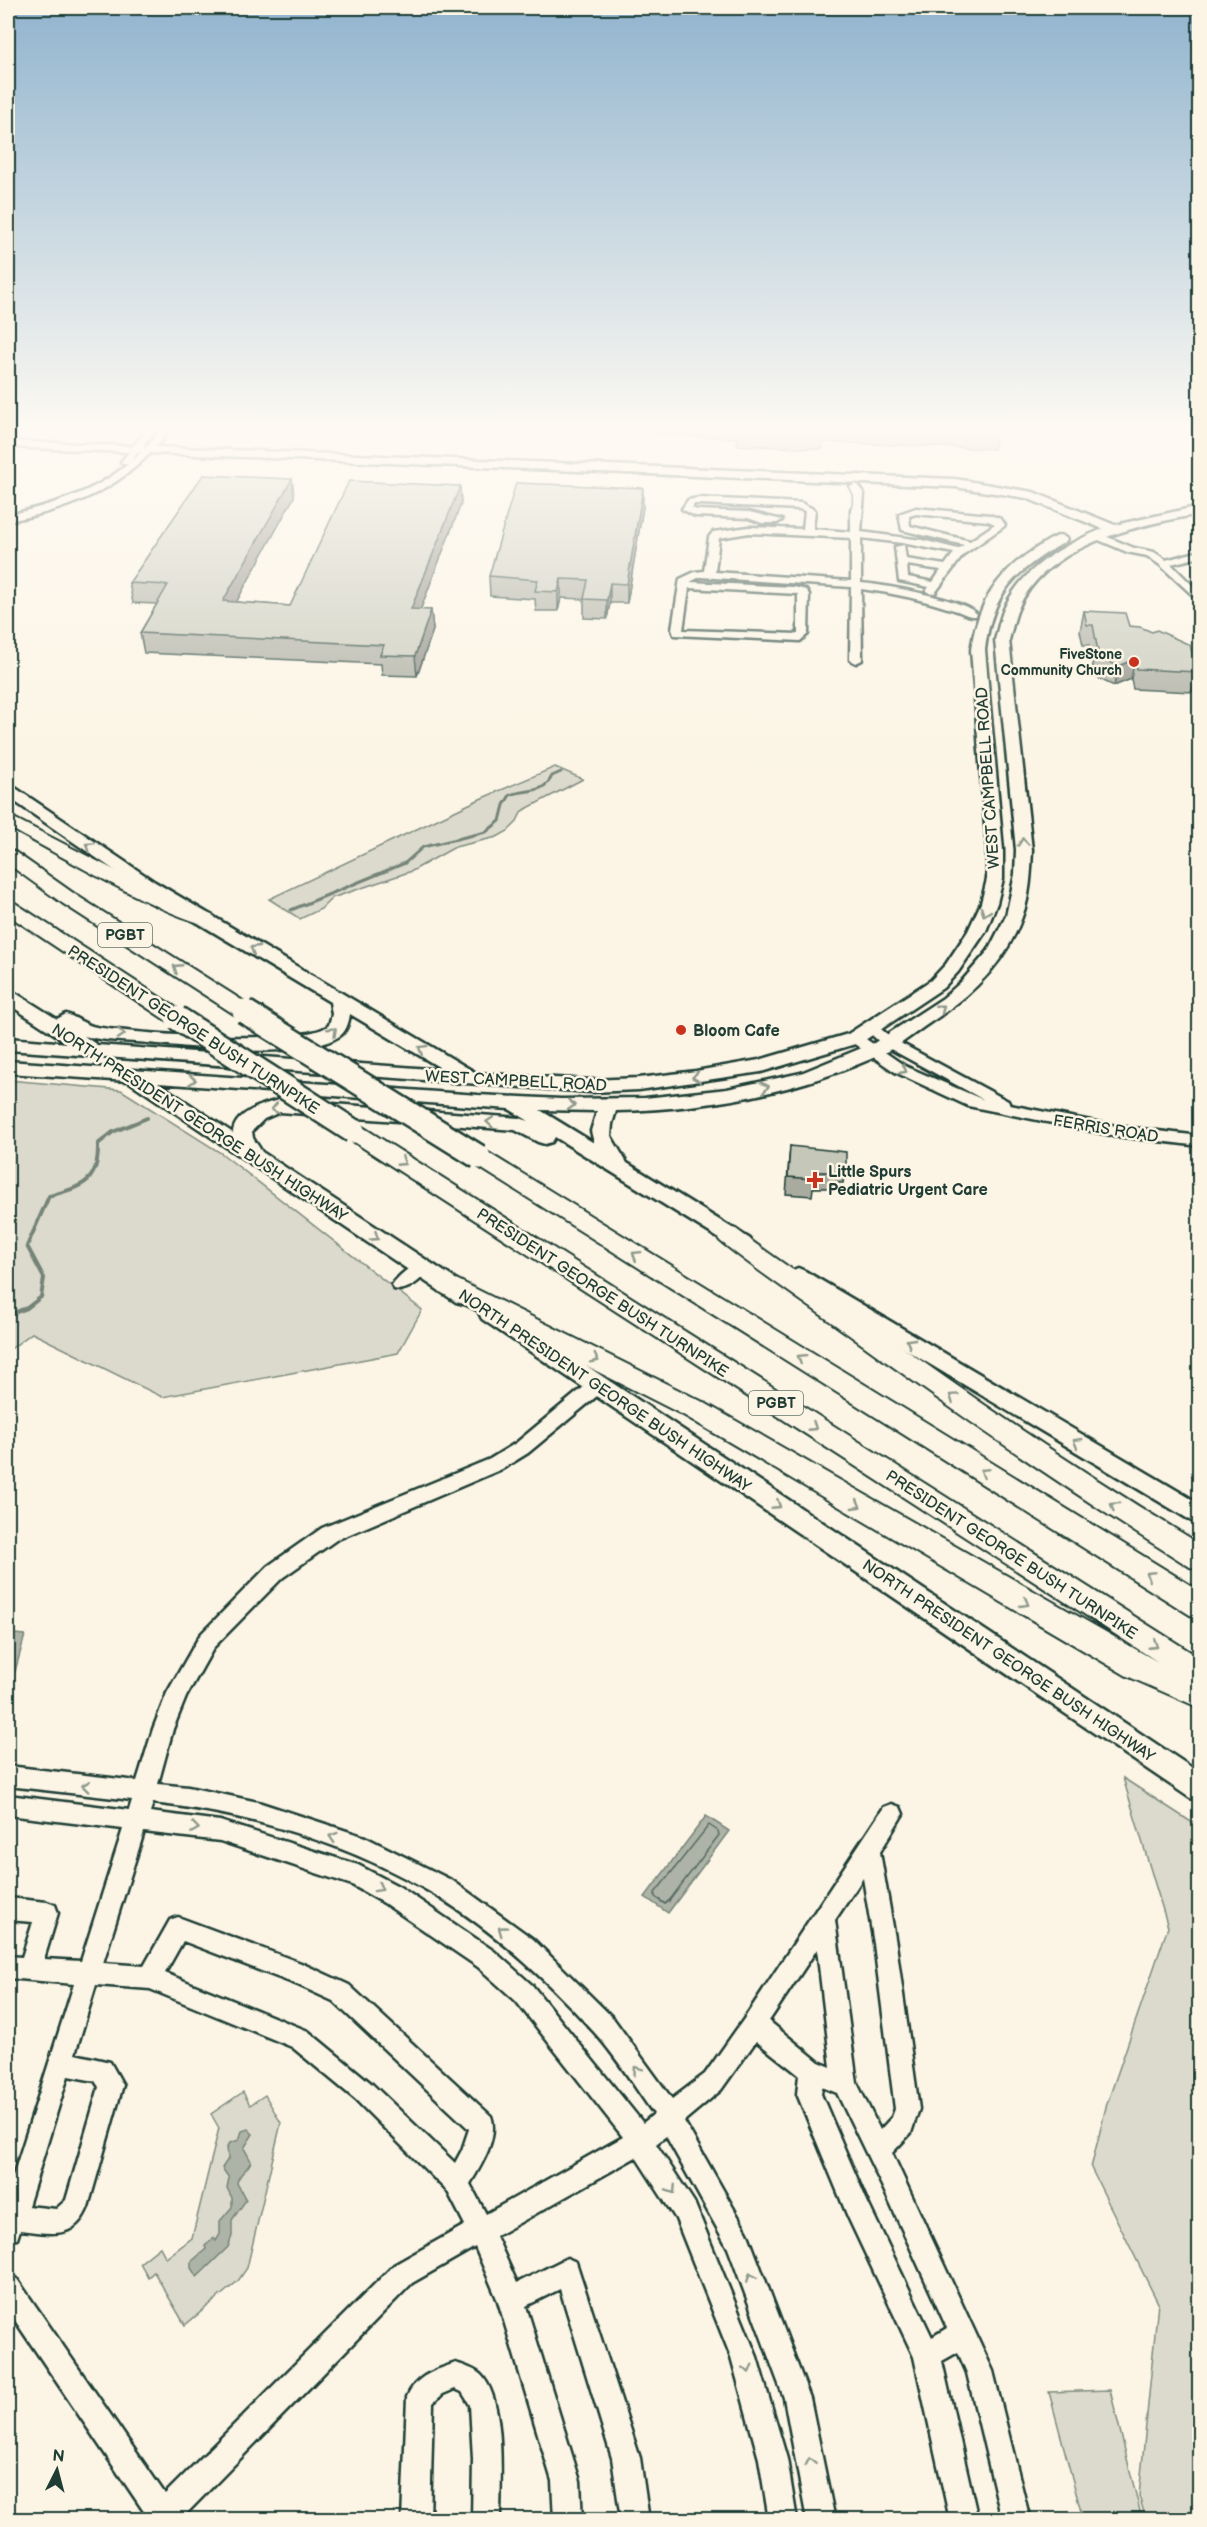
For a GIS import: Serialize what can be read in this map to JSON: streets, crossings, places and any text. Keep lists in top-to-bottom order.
{
  "streets": {
    "highway": ["PGBT", "PRESIDENT GEORGE BUSH TURNPIKE"],
    "main road": ["WEST CAMPBELL ROAD", "NORTH PRESIDENT GEORGE BUSH HIGHWAY"],
    "street": ["FERRIS ROAD"]
  },
  "crossings": [
    ["WEST CAMPBELL ROAD", "NORTH PRESIDENT GEORGE BUSH HIGHWAY"],
    ["WEST CAMPBELL ROAD", "FERRIS ROAD"]
  ],
  "one_way": ["NORTH PRESIDENT GEORGE BUSH HIGHWAY"],
  "places": {
    "other": ["FiveStone Community Church", "Bloom Cafe"],
    "health": ["Little Spurs Pediatric Urgent Care"]
  },
  "north": "top"
}
